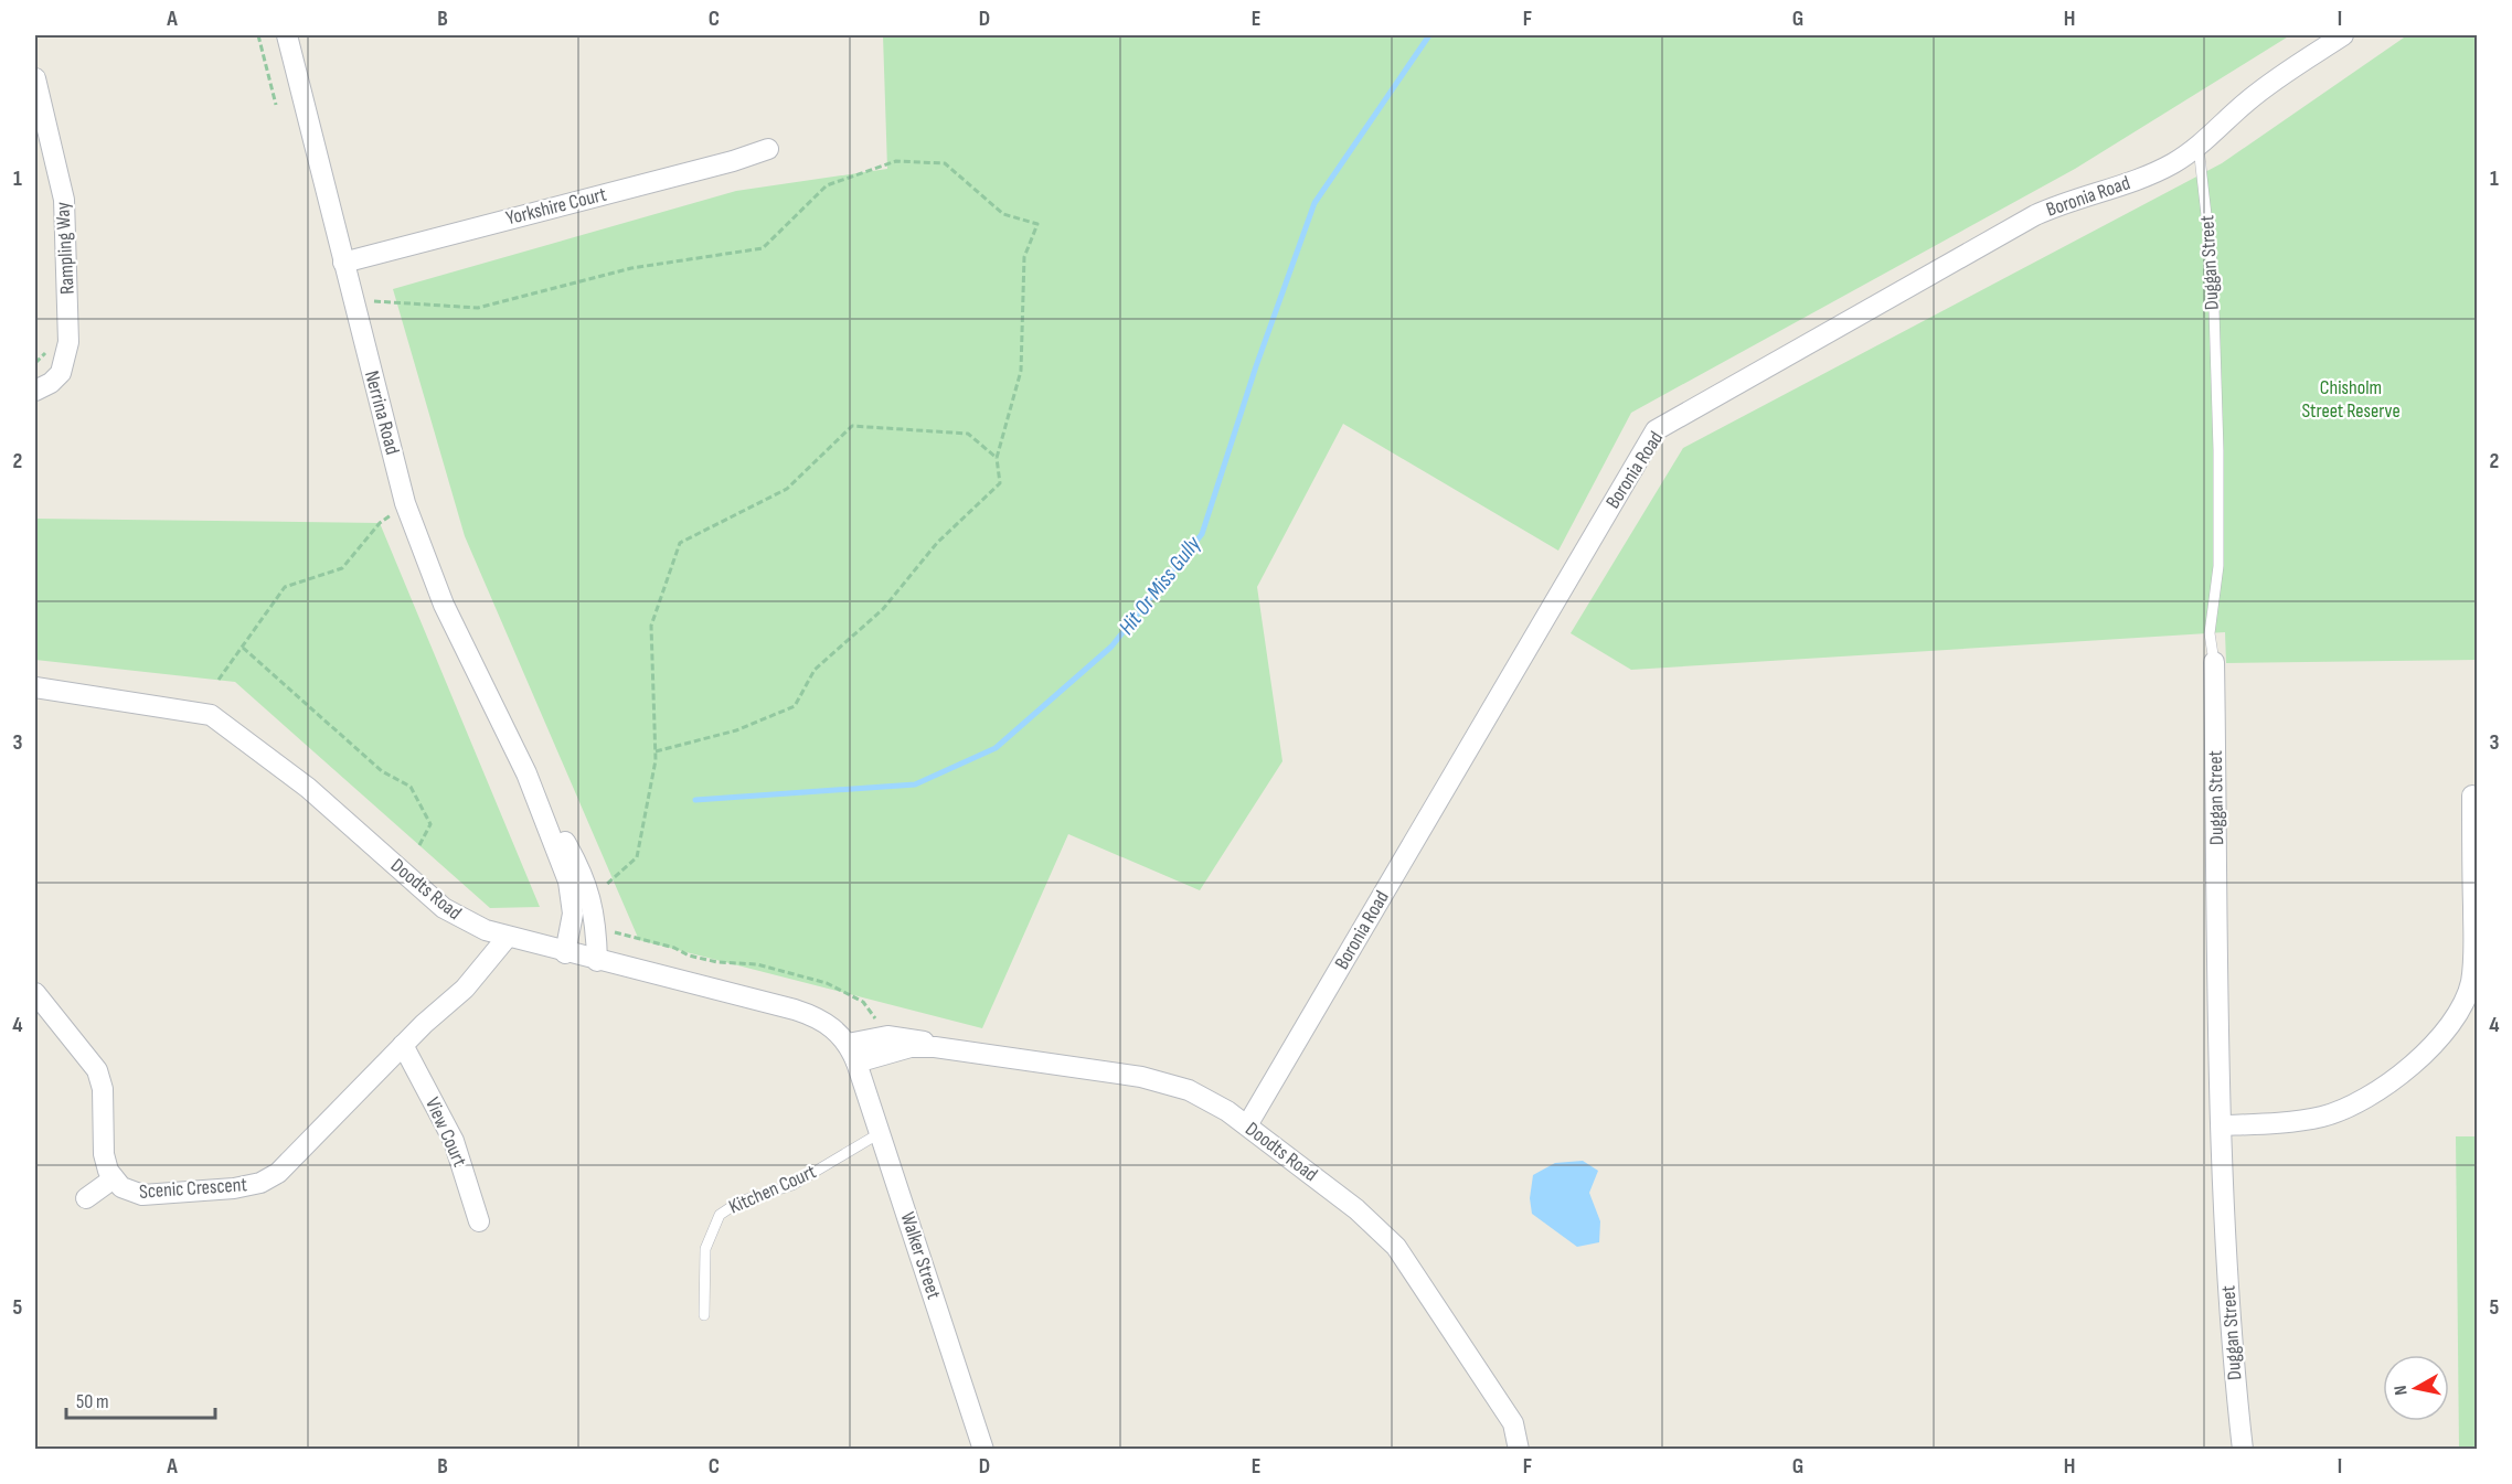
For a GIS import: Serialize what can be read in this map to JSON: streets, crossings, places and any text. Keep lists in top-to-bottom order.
{
  "streets": {
    "street": [
      "Boronia Road",
      "Yorkshire Court",
      "Rampling Way",
      "Duggan Street",
      "Nerrina Road",
      "Doodts Road",
      "View Court",
      "Scenic Crescent",
      "Walker Street"
    ],
    "lane": ["Kitchen Court"]
  },
  "crossings": [
    ["Boronia Road", "Duggan Street"],
    ["Boronia Road", "Doodts Road"],
    ["Yorkshire Court", "Nerrina Road"],
    ["Nerrina Road", "Doodts Road"],
    ["Doodts Road", "Scenic Crescent"],
    ["Doodts Road", "Walker Street"],
    ["View Court", "Scenic Crescent"],
    ["Kitchen Court", "Walker Street"]
  ],
  "water": ["Hit Or Miss Gully"],
  "parks": ["Chisholm Street Reserve"],
  "scale_bar": "50 m",
  "north": "left",
  "grid": {
    "columns": [
      "A",
      "B",
      "C",
      "D",
      "E",
      "F",
      "G",
      "H",
      "I"
    ],
    "rows": [
      "1",
      "2",
      "3",
      "4",
      "5"
    ]
  }
}
